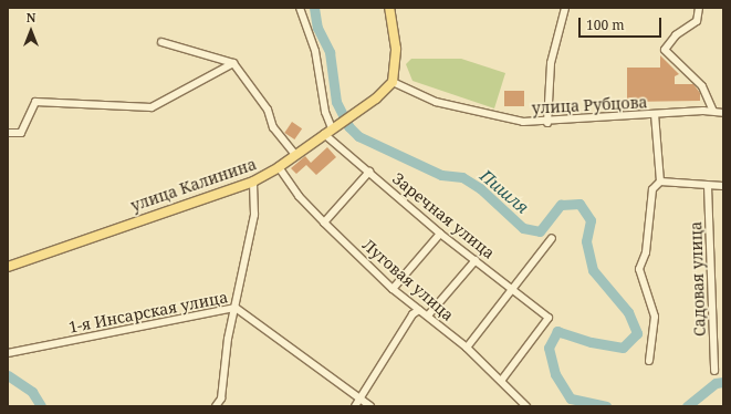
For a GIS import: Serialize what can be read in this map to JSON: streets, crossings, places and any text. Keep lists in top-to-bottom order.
{
  "streets": {
    "main road": ["улица Калинина"],
    "street": [
      "улица Рубцова",
      "Заречная улица",
      "Садовая улица",
      "Луговая улица",
      "1-я Инсарская улица"
    ]
  },
  "crossings": [
    ["улица Рубцова", "улица Калинина"],
    ["улица Калинина", "Заречная улица"],
    ["улица Калинина", "Луговая улица"],
    ["Заречная улица", "Луговая улица"]
  ],
  "water": ["Пишля"],
  "scale_bar": "100 m",
  "north": "top"
}
